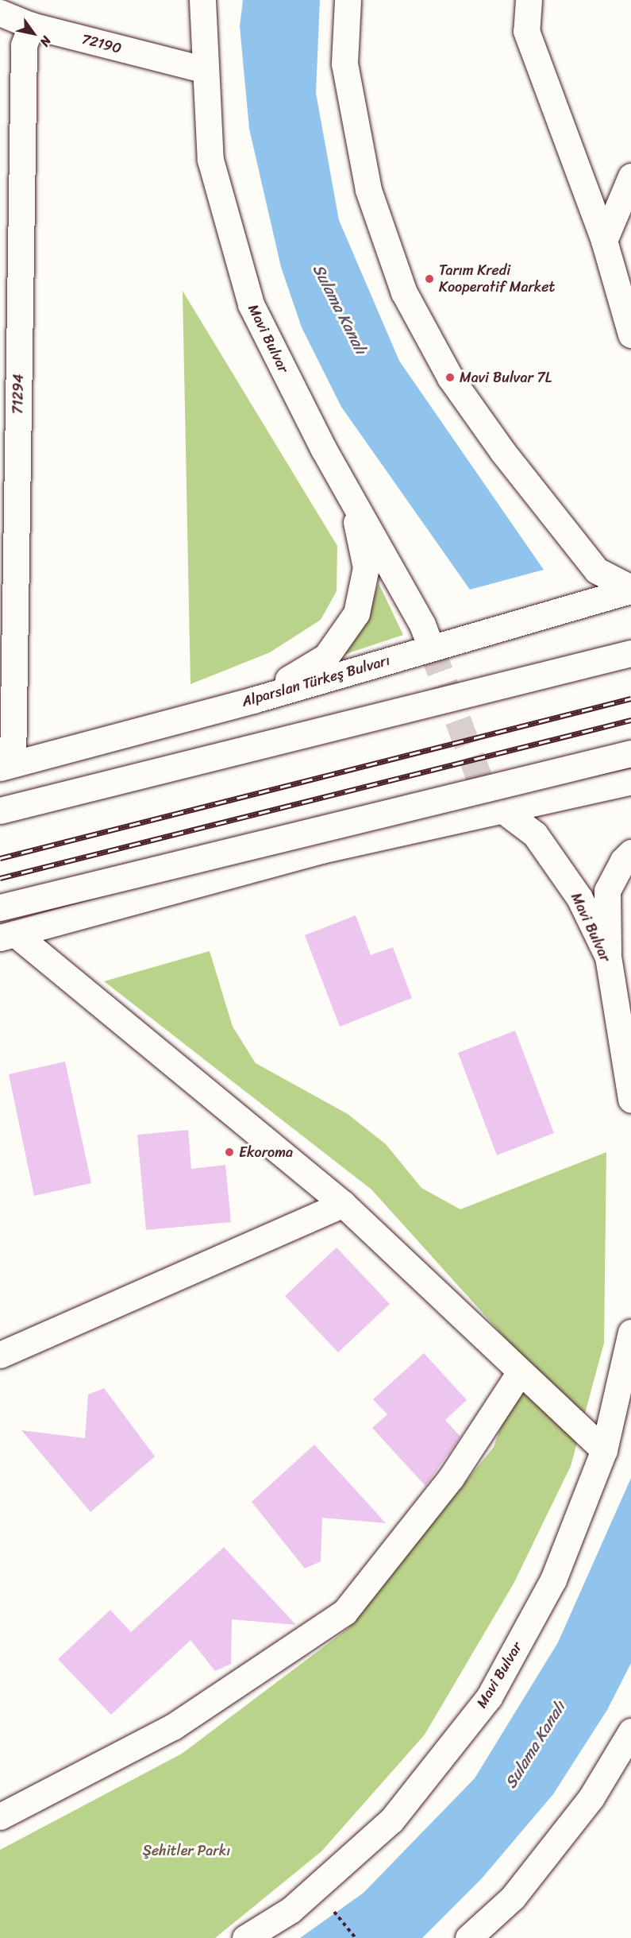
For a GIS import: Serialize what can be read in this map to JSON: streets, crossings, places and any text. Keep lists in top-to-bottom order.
{
  "streets": {
    "main road": [
      "72190",
      "Mavi Bulvar",
      "71294",
      "Alparslan Türkeş Bulvarı"
    ]
  },
  "crossings": [
    ["72190", "Mavi Bulvar"],
    ["72190", "71294"],
    ["Mavi Bulvar", "Alparslan Türkeş Bulvarı"],
    ["71294", "Alparslan Türkeş Bulvarı"]
  ],
  "water": ["Sulama Kanalı"],
  "parks": ["Şehitler Parkı"],
  "places": ["Tarım Kredi Kooperatif Market", "Mavi Bulvar 7L", "Ekoroma"],
  "north": "bottom right"
}
